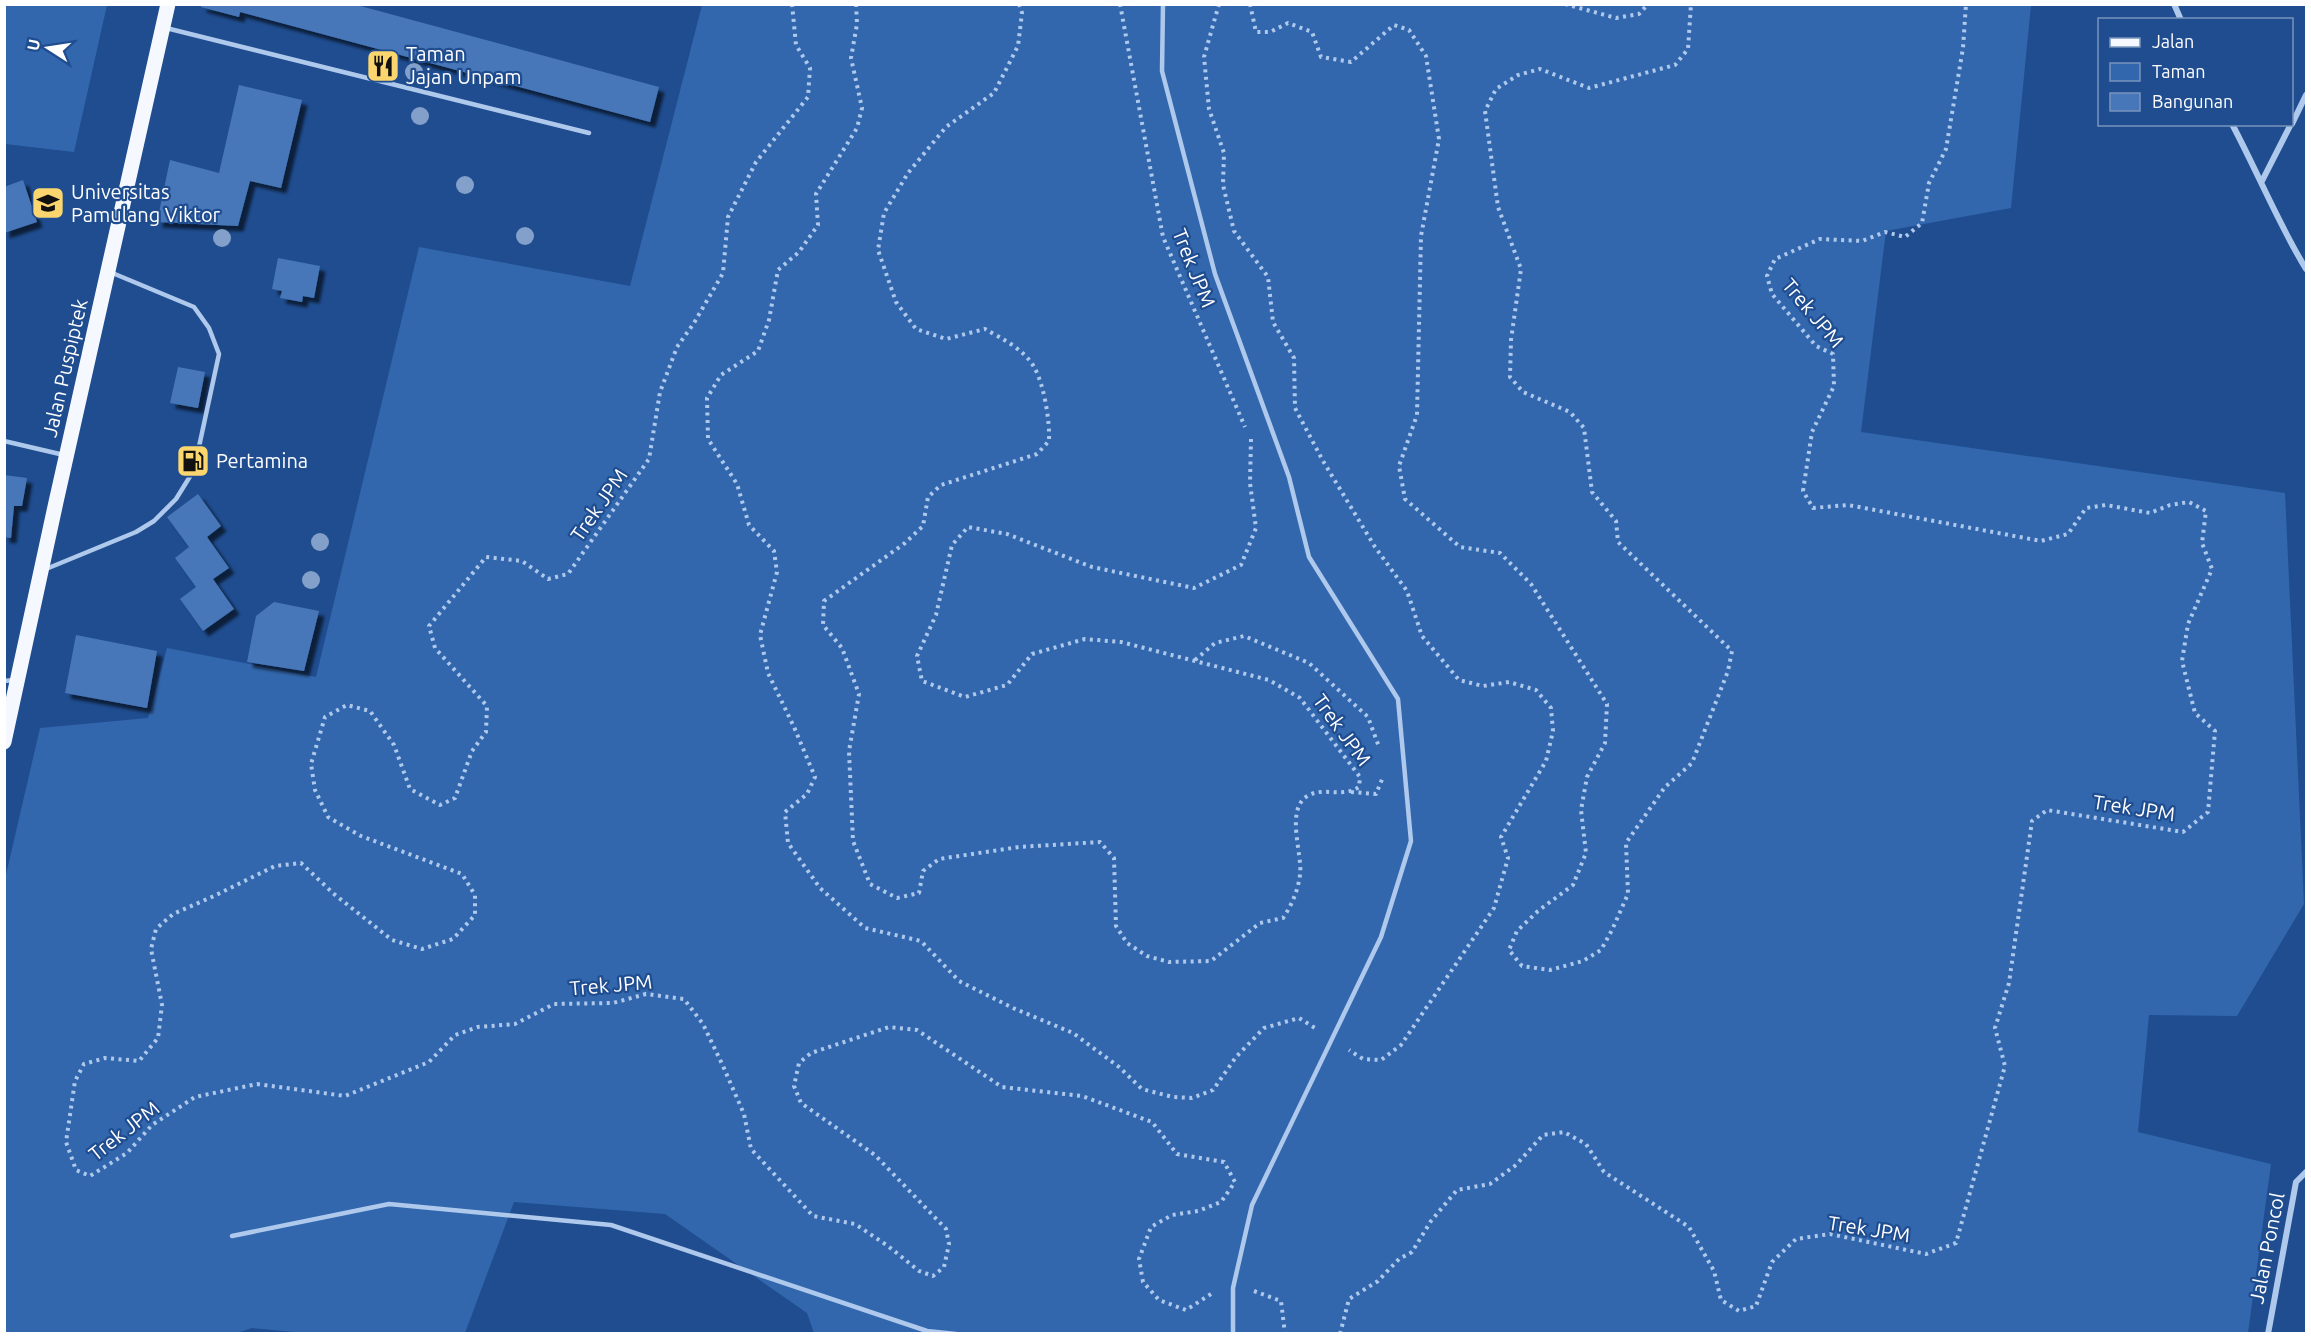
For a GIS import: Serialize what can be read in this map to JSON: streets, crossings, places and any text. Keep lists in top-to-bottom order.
{
  "streets": {
    "main road": ["Jalan Puspiptek"],
    "street": ["Jalan Poncol"],
    "path": ["Trek JPM"]
  },
  "places": {
    "restaurant": ["Taman Jajan Unpam"],
    "school or university": ["Universitas Pamulang Viktor"],
    "fuel station": ["Pertamina"]
  },
  "legend": ["Jalan", "Taman", "Bangunan"],
  "north": "left"
}
